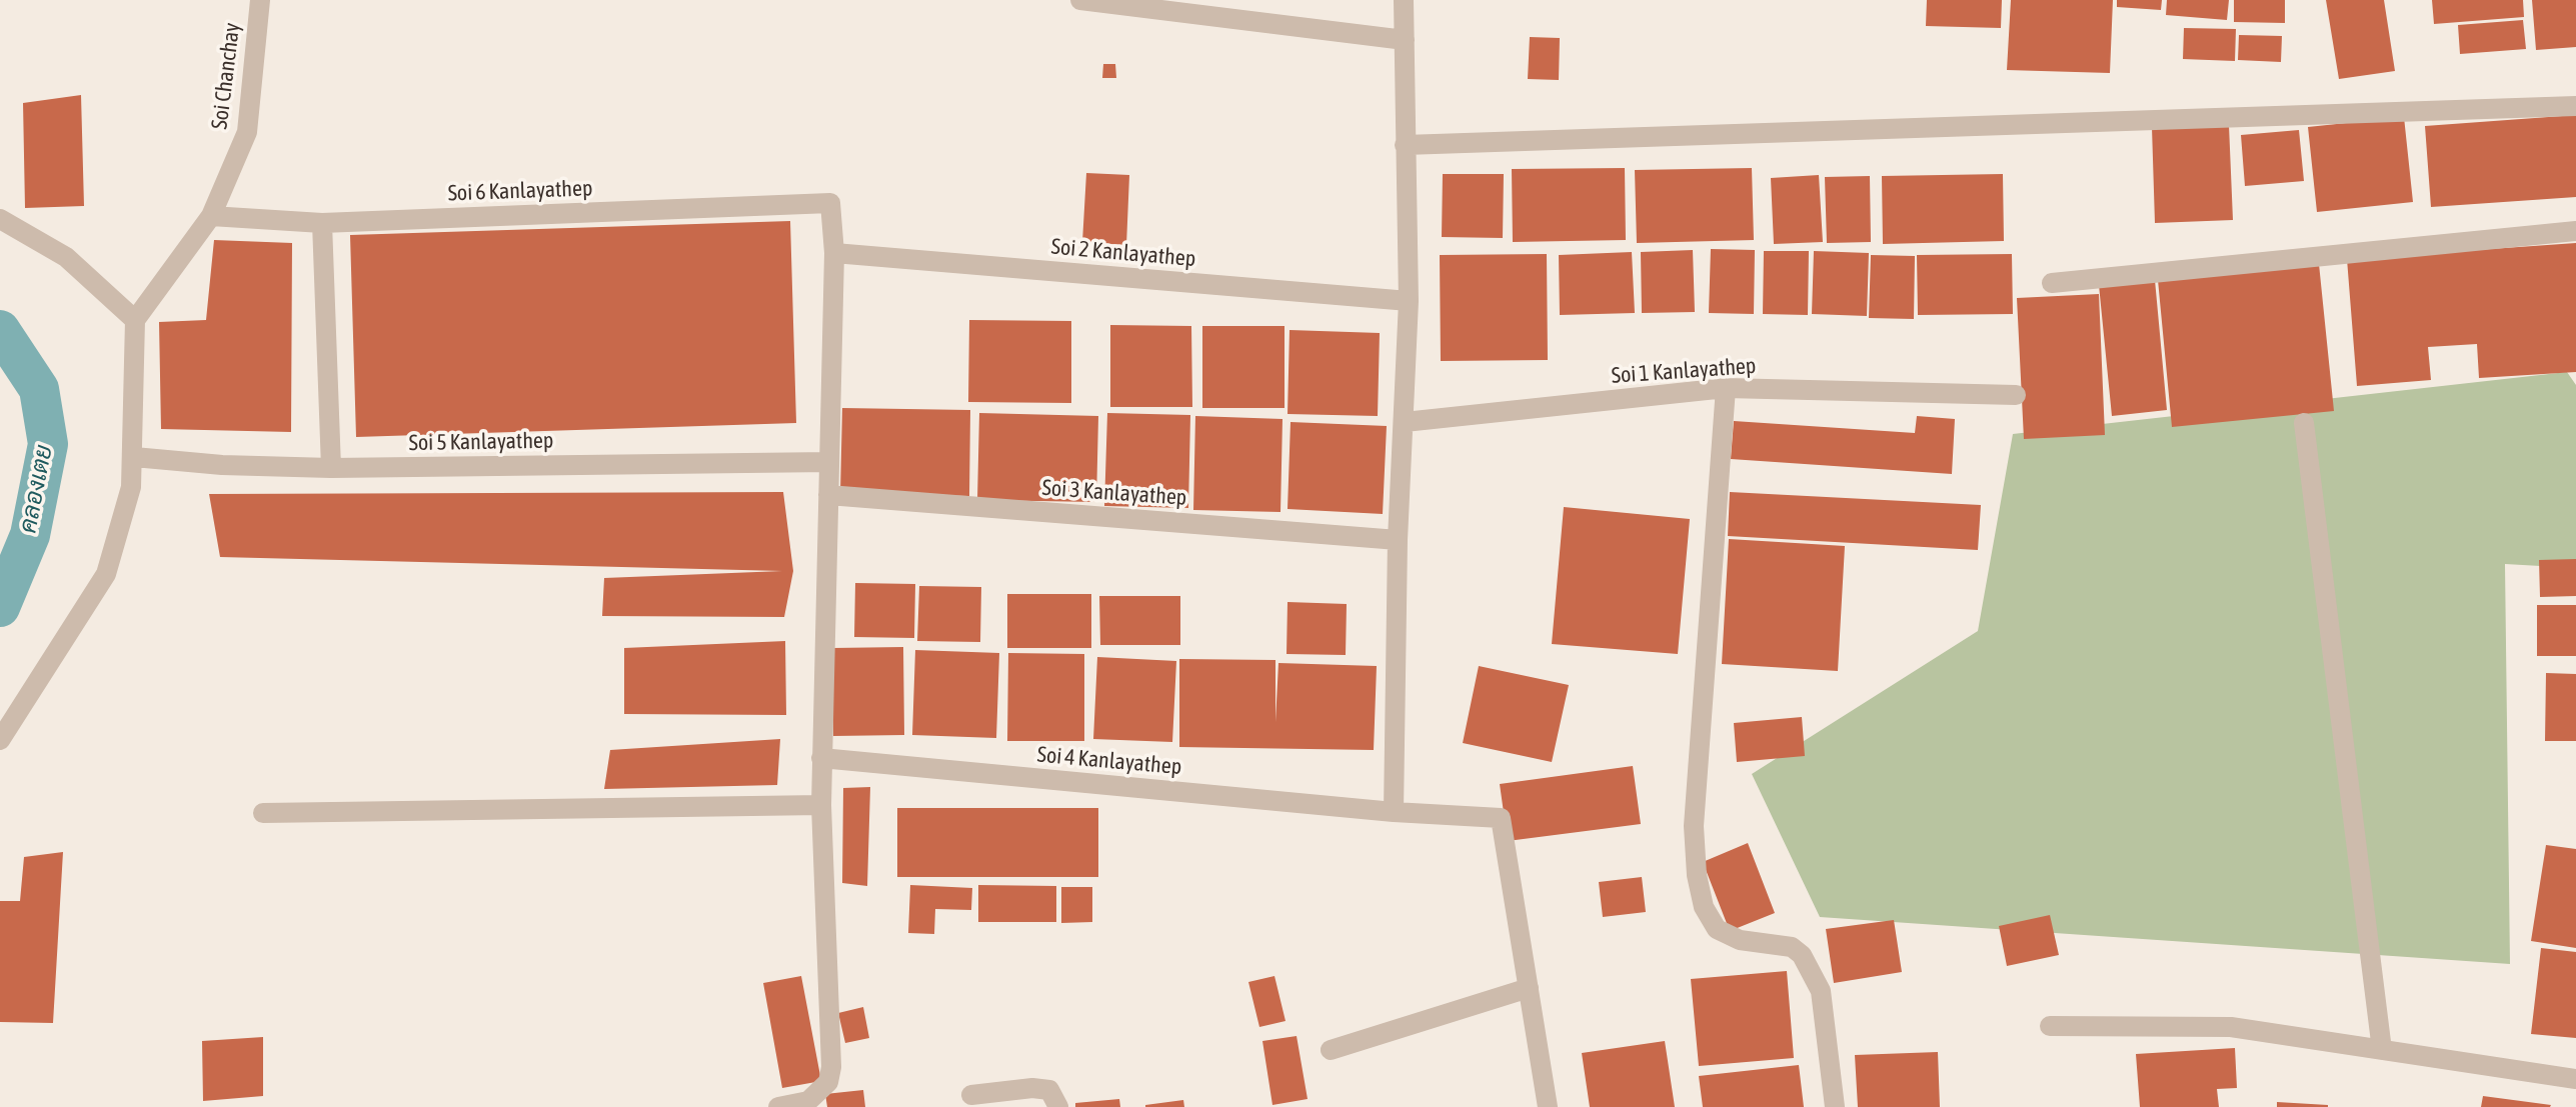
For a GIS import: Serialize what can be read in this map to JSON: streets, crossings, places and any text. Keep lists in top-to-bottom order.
{
  "streets": {
    "street": [
      "Soi Chanchay",
      "Soi 6 Kanlayathep",
      "Soi 2 Kanlayathep",
      "Soi 1 Kanlayathep",
      "Soi 5 Kanlayathep",
      "Soi 3 Kanlayathep",
      "Soi 4 Kanlayathep"
    ]
  },
  "crossings": [
    ["Soi Chanchay", "Soi 6 Kanlayathep"],
    ["Soi 6 Kanlayathep", "Soi 2 Kanlayathep"]
  ],
  "water": ["คลองเตย"]
}
